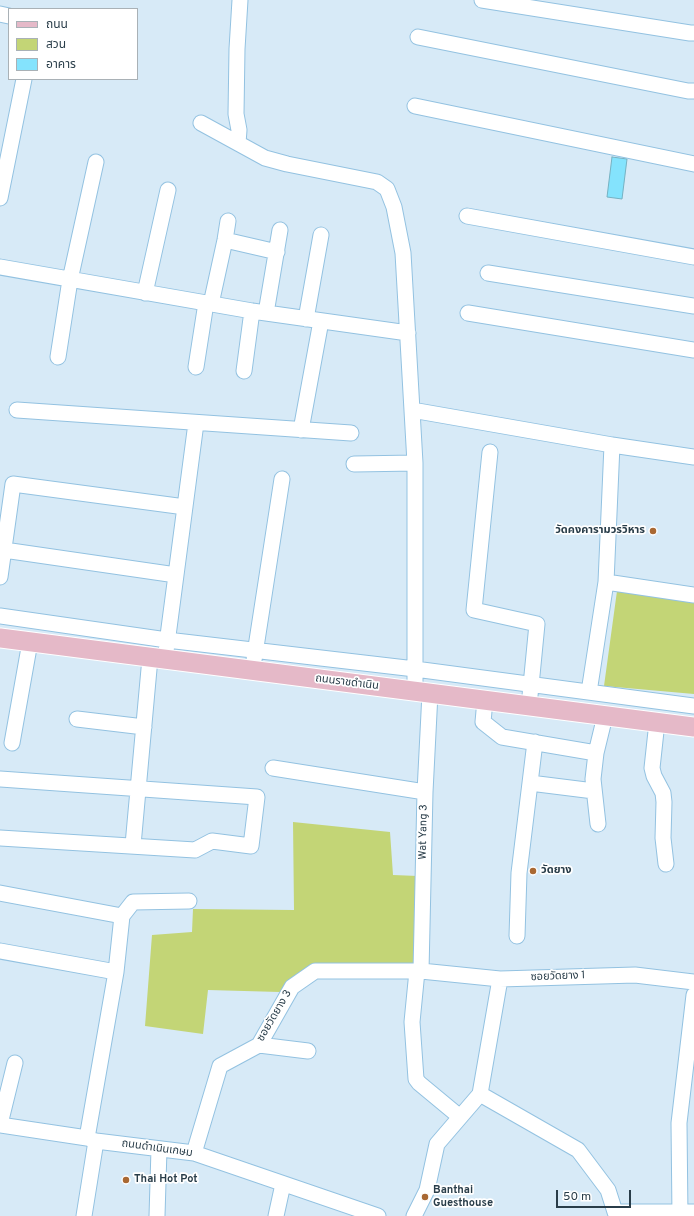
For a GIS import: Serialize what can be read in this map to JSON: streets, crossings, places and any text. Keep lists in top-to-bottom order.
{
  "streets": {
    "main road": ["ถนนราชดำเนิน"],
    "street": [
      "Wat Yang 3",
      "ซอยวัดยาง 1",
      "ซอยวัดยาง 3",
      "ถนนดำเนินเกษม"
    ]
  },
  "crossings": [
    ["ถนนราชดำเนิน", "Wat Yang 3"],
    ["Wat Yang 3", "ซอยวัดยาง 1"],
    ["Wat Yang 3", "ซอยวัดยาง 3"],
    ["ซอยวัดยาง 1", "ซอยวัดยาง 3"],
    ["ซอยวัดยาง 3", "ถนนดำเนินเกษม"]
  ],
  "places": [
    "วัดคงคารามวรวิหาร",
    "วัดยาง",
    "Thai Hot Pot",
    "Banthai Guesthouse"
  ],
  "legend": ["ถนน", "สวน", "อาคาร"],
  "scale_bar": "50 m"
}
